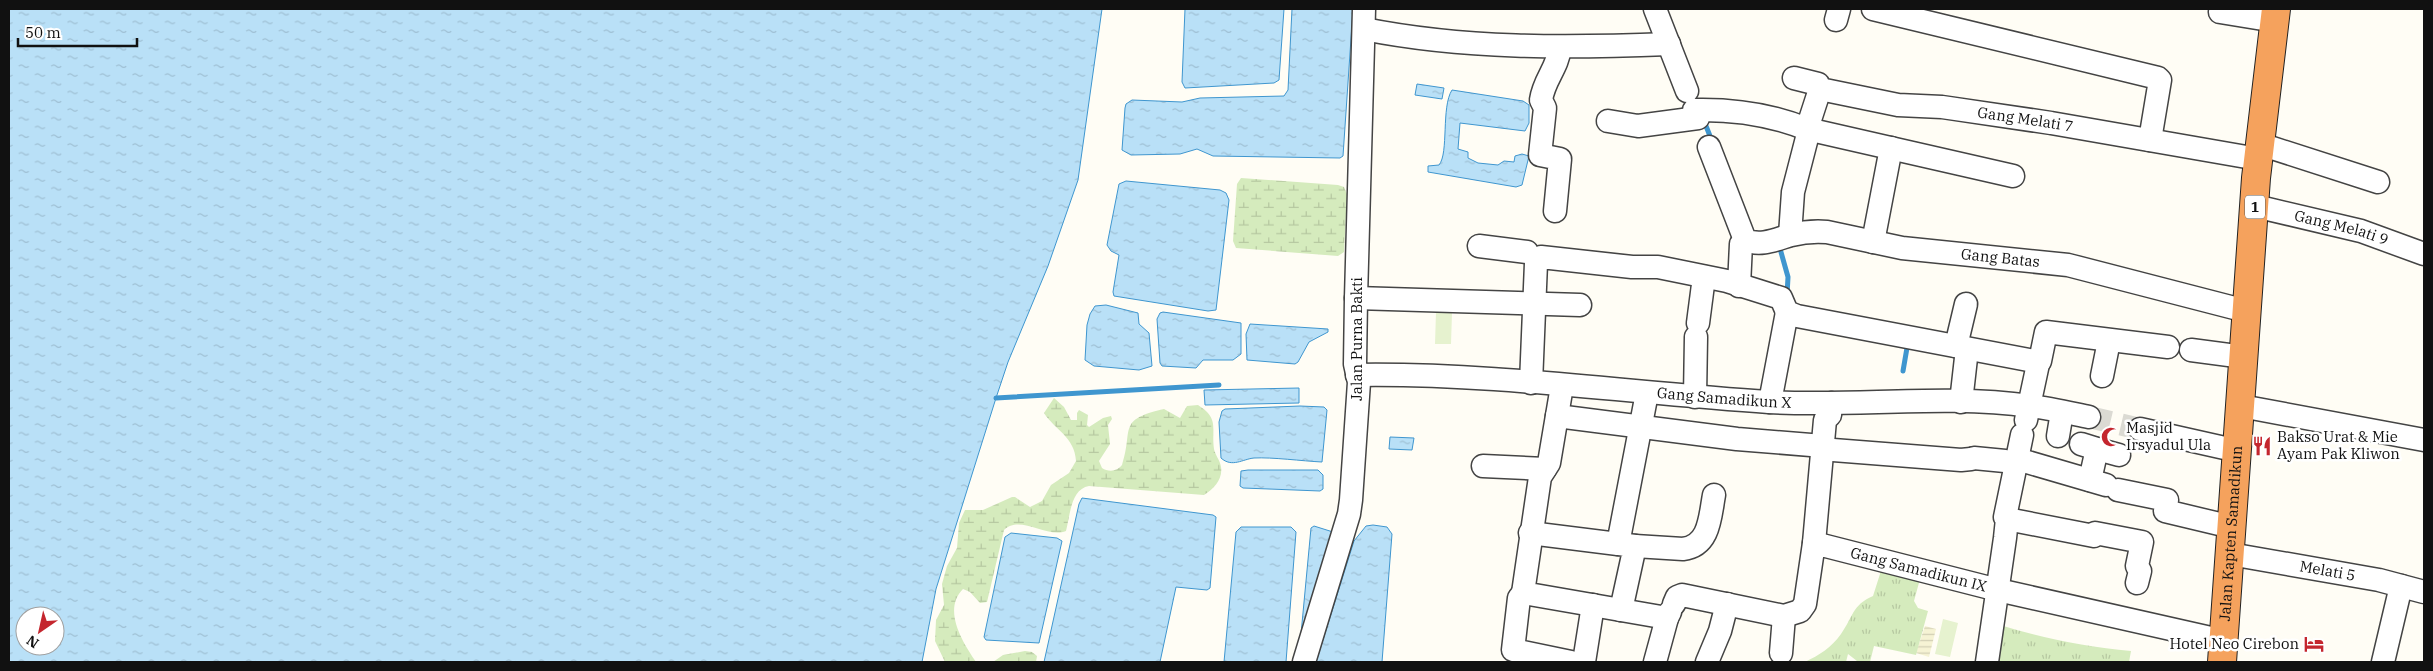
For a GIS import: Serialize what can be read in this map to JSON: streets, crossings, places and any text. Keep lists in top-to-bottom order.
{
  "streets": {
    "highway": ["1", "Jalan Kapten Samadikun"],
    "street": [
      "Gang Melati 7",
      "Gang Melati 9",
      "Gang Batas",
      "Jalan Purna Bakti",
      "Gang Samadikun X",
      "Gang Samadikun IX",
      "Melati 5"
    ]
  },
  "crossings": [
    ["Gang Melati 7", "1"],
    ["1", "Gang Melati 9"],
    ["1", "Gang Batas"],
    ["1", "Jalan Kapten Samadikun"],
    ["Jalan Purna Bakti", "Gang Samadikun X"],
    ["Jalan Kapten Samadikun", "Gang Samadikun IX"],
    ["Jalan Kapten Samadikun", "Melati 5"]
  ],
  "places": {
    "mosque": ["Masjid Irsyadul Ula"],
    "restaurant": ["Bakso Urat & Mie Ayam Pak Kliwon"],
    "hotel": ["Hotel Neo Cirebon"]
  },
  "scale_bar": "50 m",
  "north": "bottom left"
}
